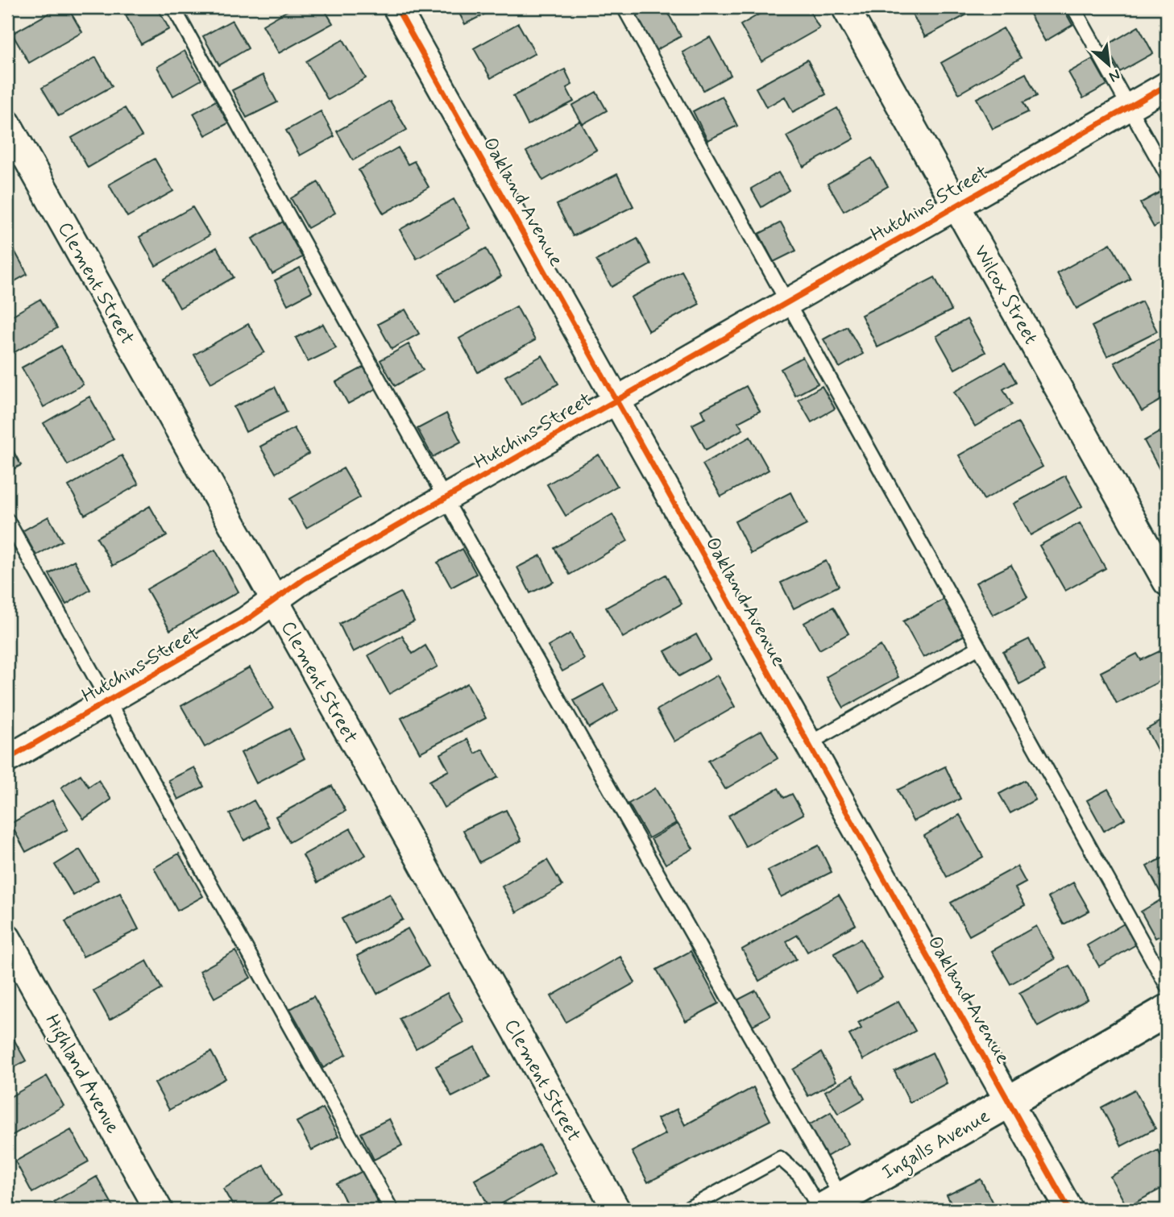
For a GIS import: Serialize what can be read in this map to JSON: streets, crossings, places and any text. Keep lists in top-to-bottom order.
{
  "streets": {
    "street": [
      "Oakland Avenue",
      "Hutchins Street",
      "Clement Street",
      "Wilcox Street",
      "Highland Avenue",
      "Ingalls Avenue"
    ]
  },
  "crossings": [
    ["Oakland Avenue", "Hutchins Street"],
    ["Oakland Avenue", "Ingalls Avenue"],
    ["Hutchins Street", "Clement Street"],
    ["Hutchins Street", "Wilcox Street"]
  ],
  "north": "bottom right"
}
